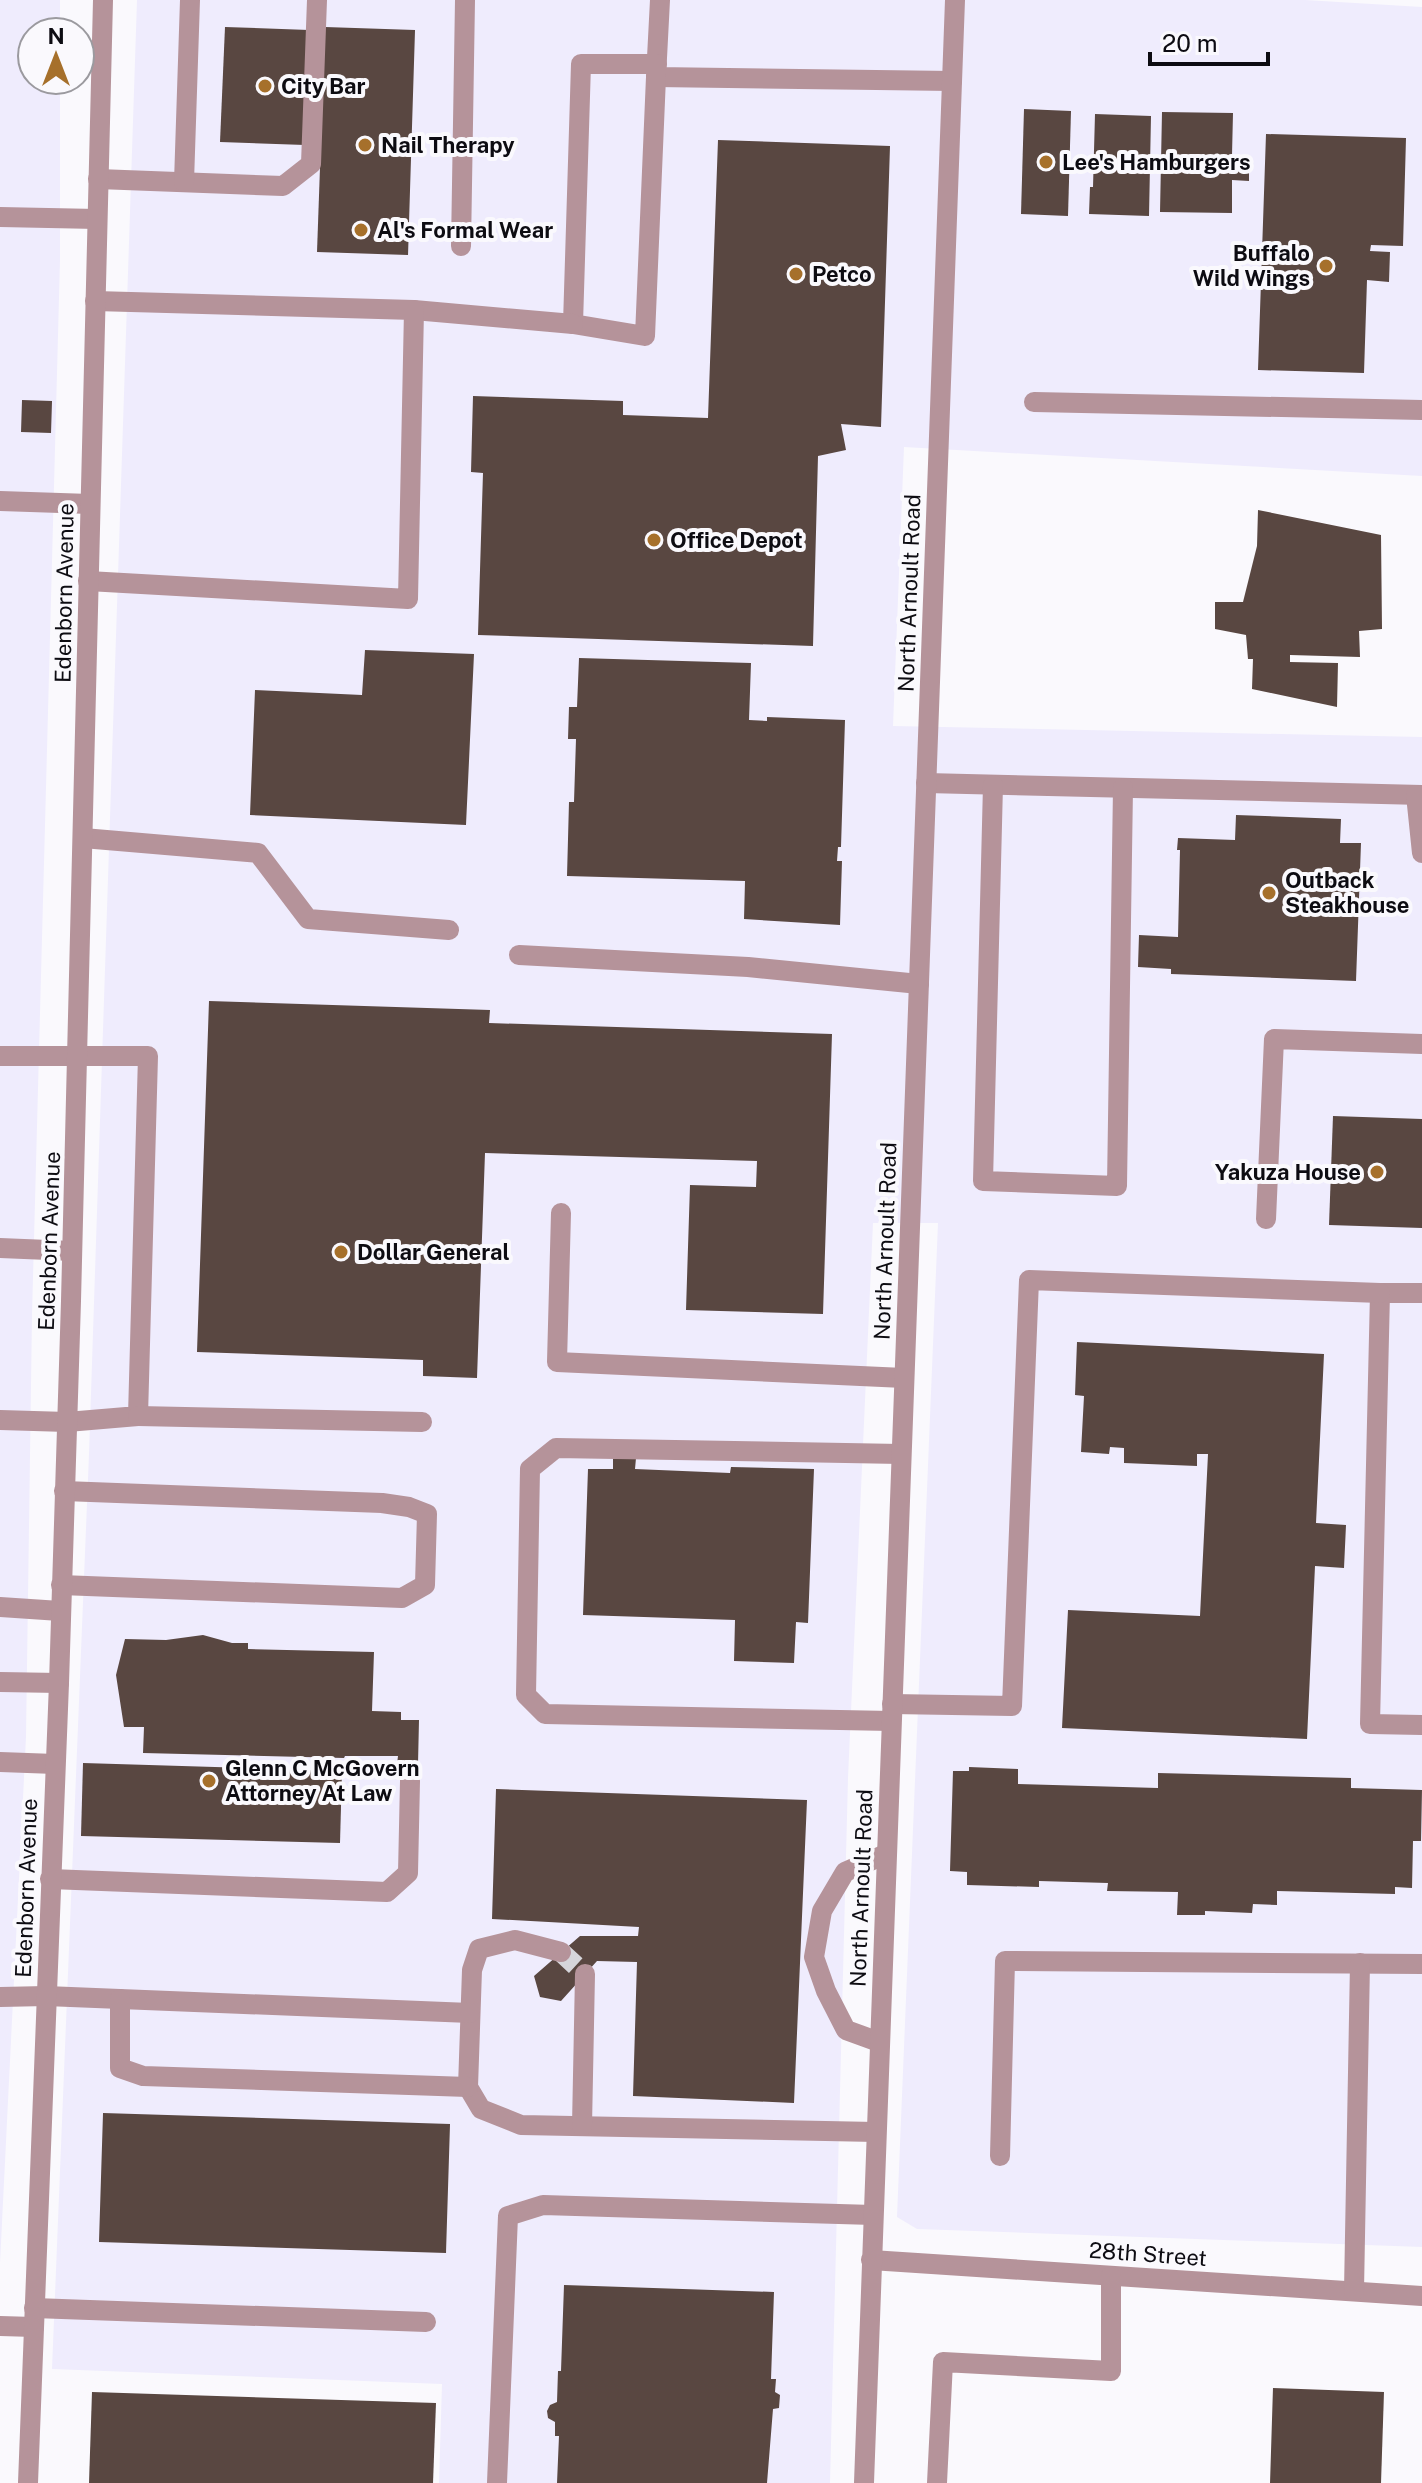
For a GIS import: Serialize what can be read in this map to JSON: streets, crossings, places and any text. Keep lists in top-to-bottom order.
{
  "streets": {
    "street": ["Edenborn Avenue", "North Arnoult Road", "28th Street"]
  },
  "crossings": [
    ["North Arnoult Road", "28th Street"]
  ],
  "places": [
    "City Bar",
    "Nail Therapy",
    "Lee's Hamburgers",
    "Al's Formal Wear",
    "Buffalo Wild Wings",
    "Petco",
    "Office Depot",
    "Outback Steakhouse",
    "Yakuza House",
    "Dollar General",
    "Glenn C McGovern Attorney At Law"
  ],
  "scale_bar": "20 m",
  "north": "top"
}
